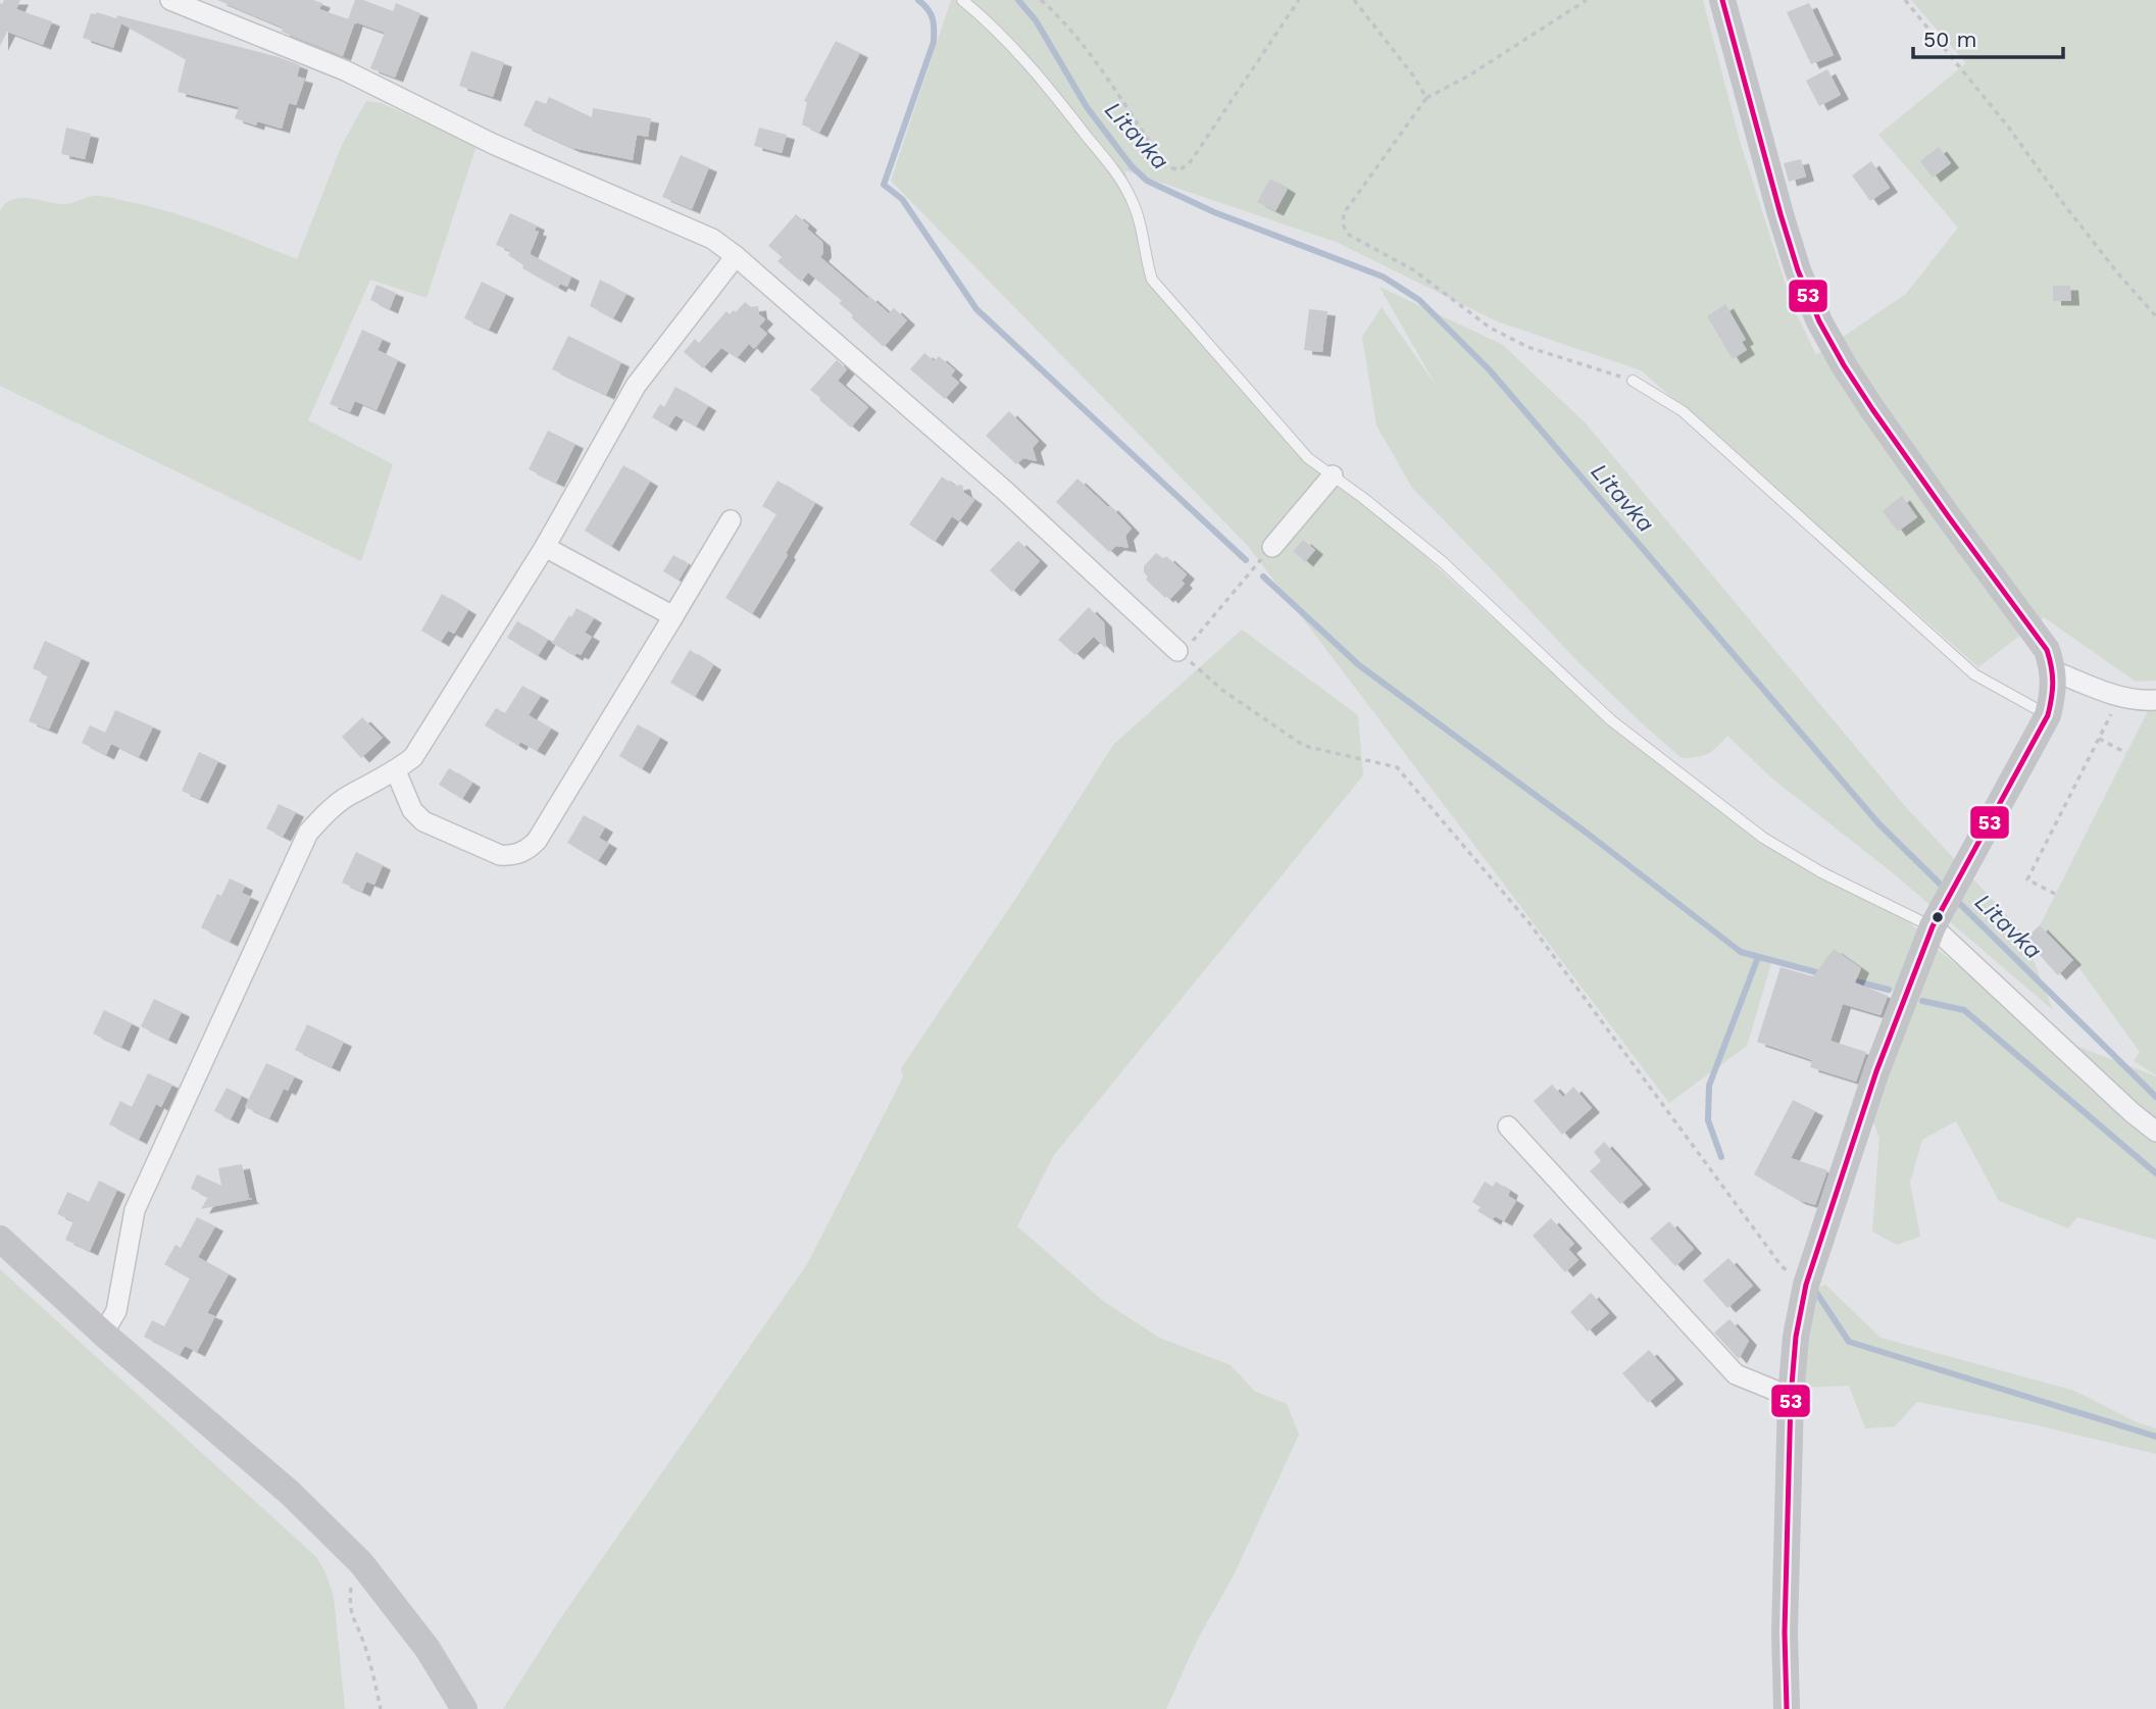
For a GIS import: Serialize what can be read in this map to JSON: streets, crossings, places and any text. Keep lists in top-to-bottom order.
{
  "water": ["Litavka"],
  "lines": ["transit line 53"],
  "scale_bar": "50 m"
}
